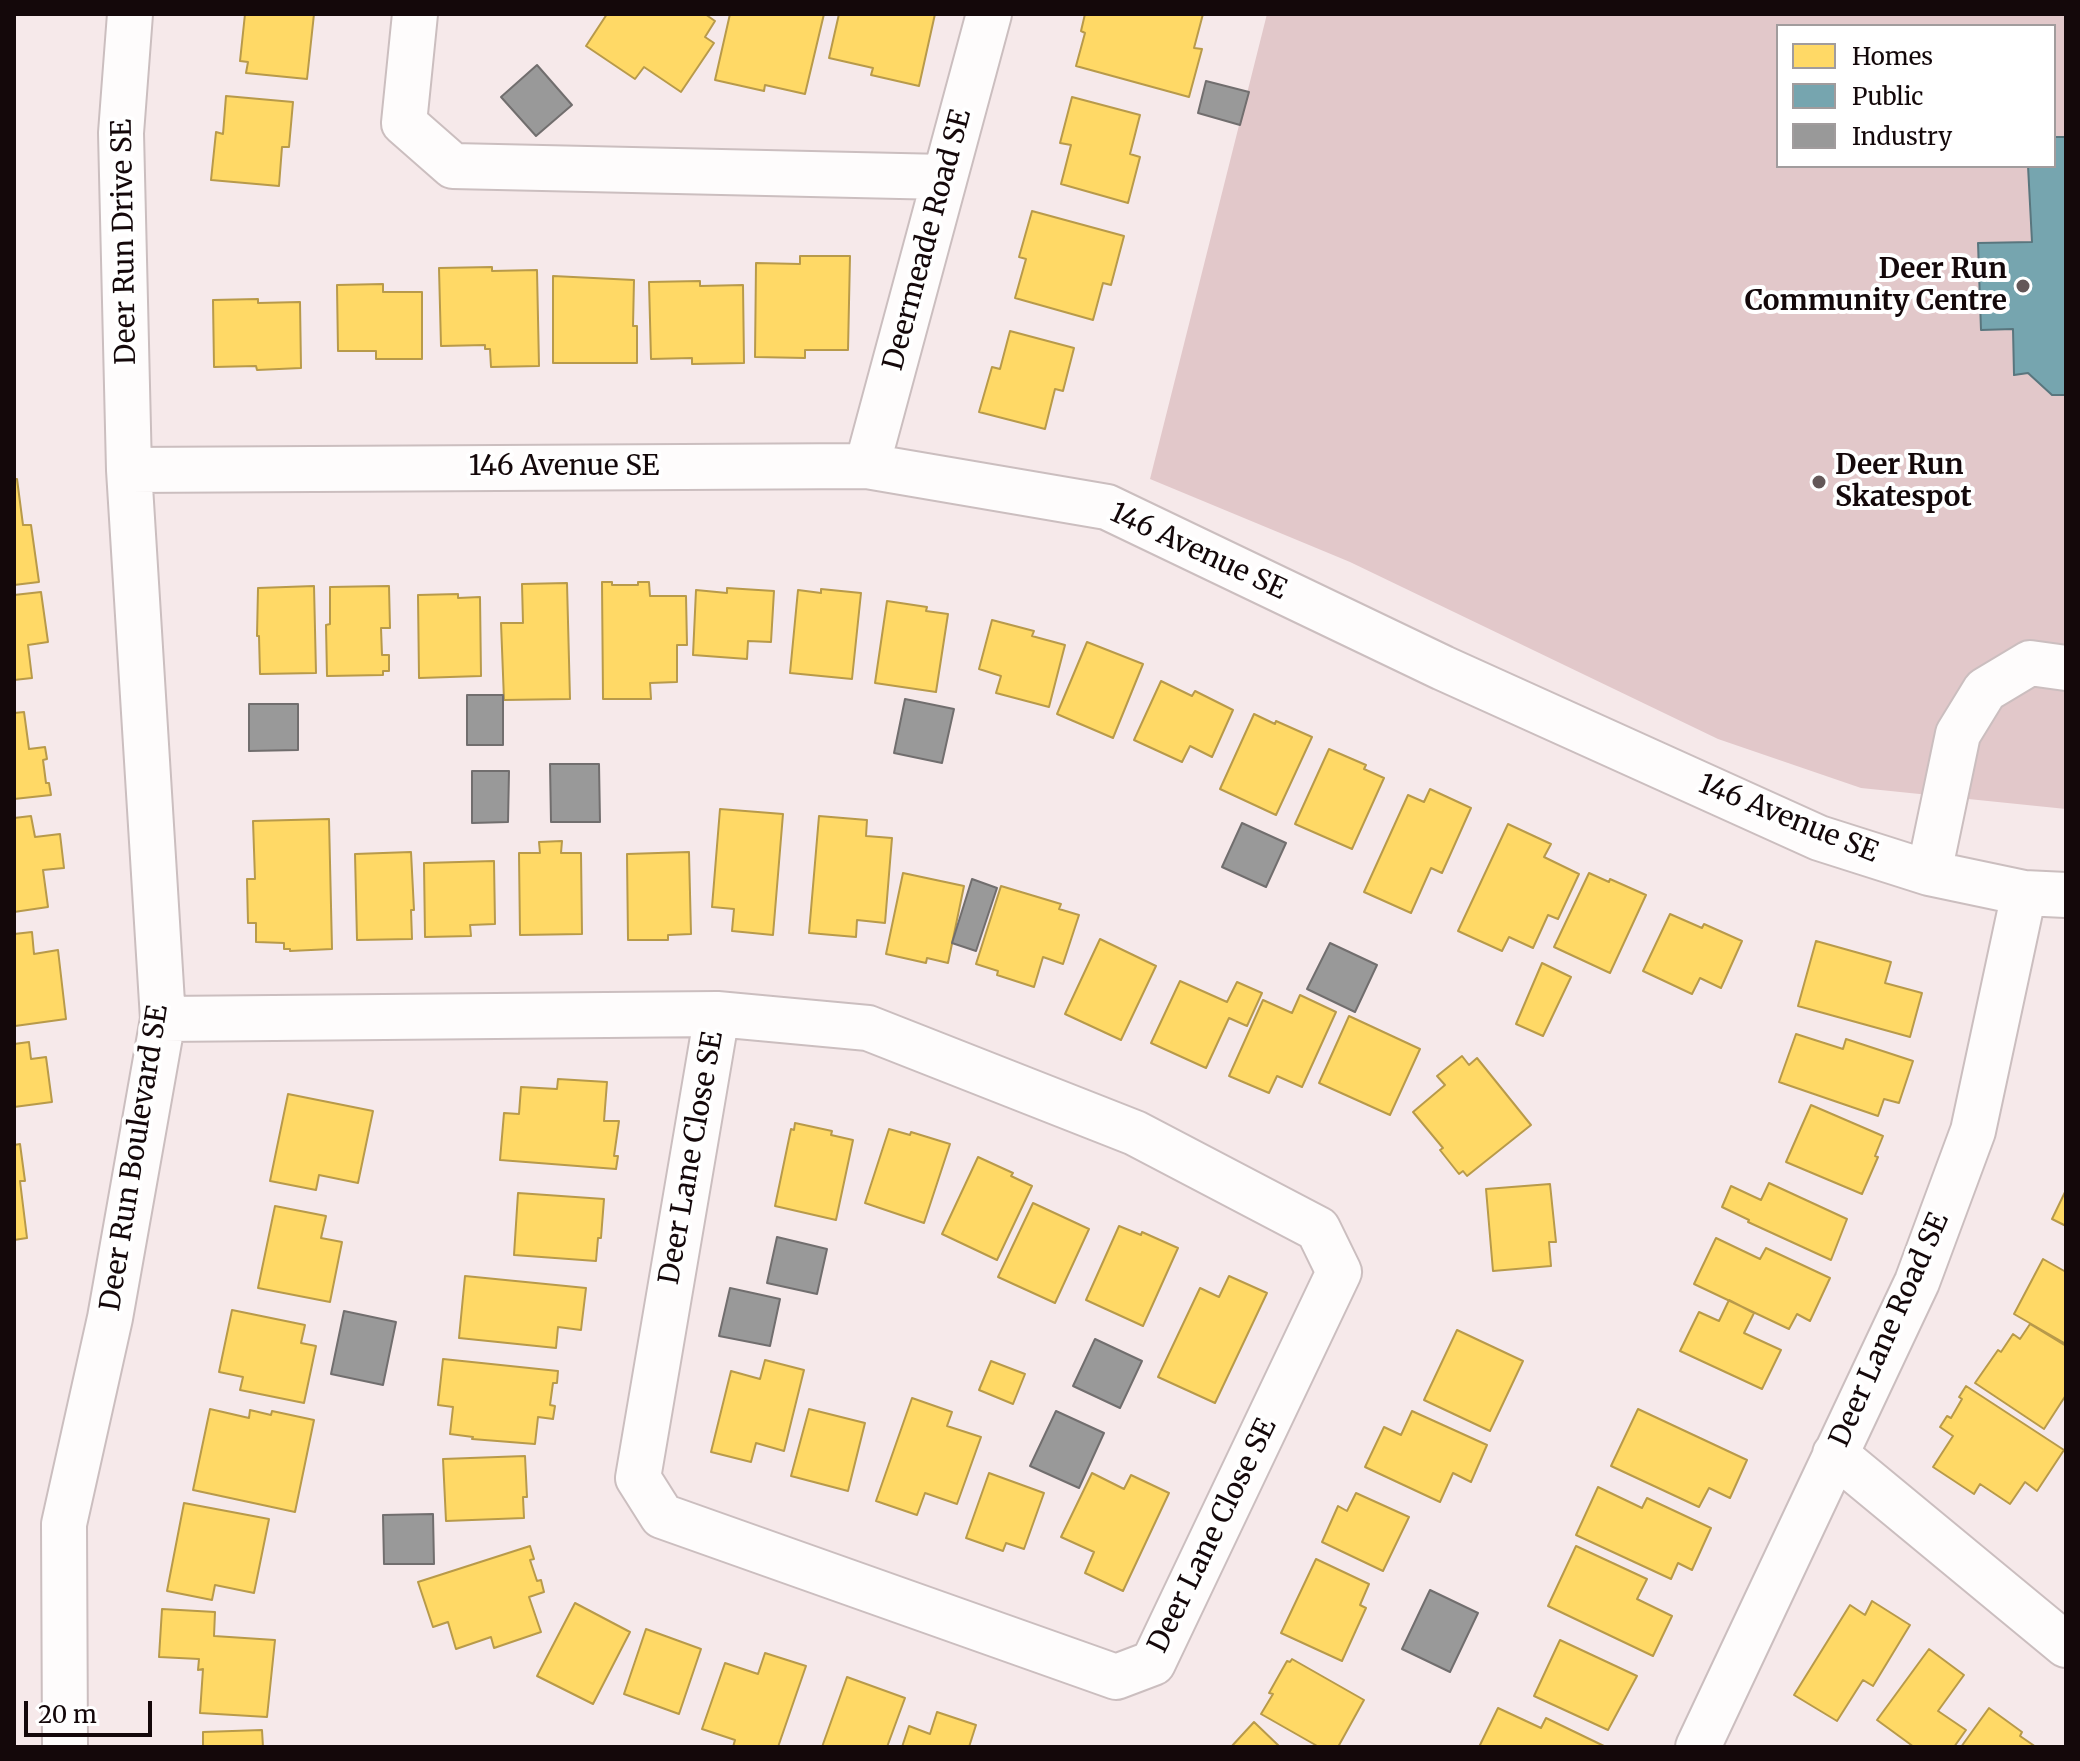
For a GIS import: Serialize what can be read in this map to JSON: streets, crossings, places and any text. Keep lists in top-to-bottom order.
{
  "streets": {
    "street": [
      "Deermeade Road SE",
      "Deer Run Drive SE",
      "146 Avenue SE",
      "Deer Run Boulevard SE",
      "Deer Lane Close SE",
      "Deer Lane Road SE"
    ]
  },
  "crossings": [
    ["Deermeade Road SE", "146 Avenue SE"],
    ["Deer Run Drive SE", "146 Avenue SE"],
    ["Deer Run Drive SE", "Deer Run Boulevard SE"],
    ["146 Avenue SE", "Deer Run Boulevard SE"],
    ["146 Avenue SE", "Deer Lane Road SE"],
    ["Deer Run Boulevard SE", "Deer Lane Close SE"]
  ],
  "places": ["Deer Run Community Centre", "Deer Run Skatespot"],
  "legend": ["Homes", "Public", "Industry"],
  "scale_bar": "20 m"
}
